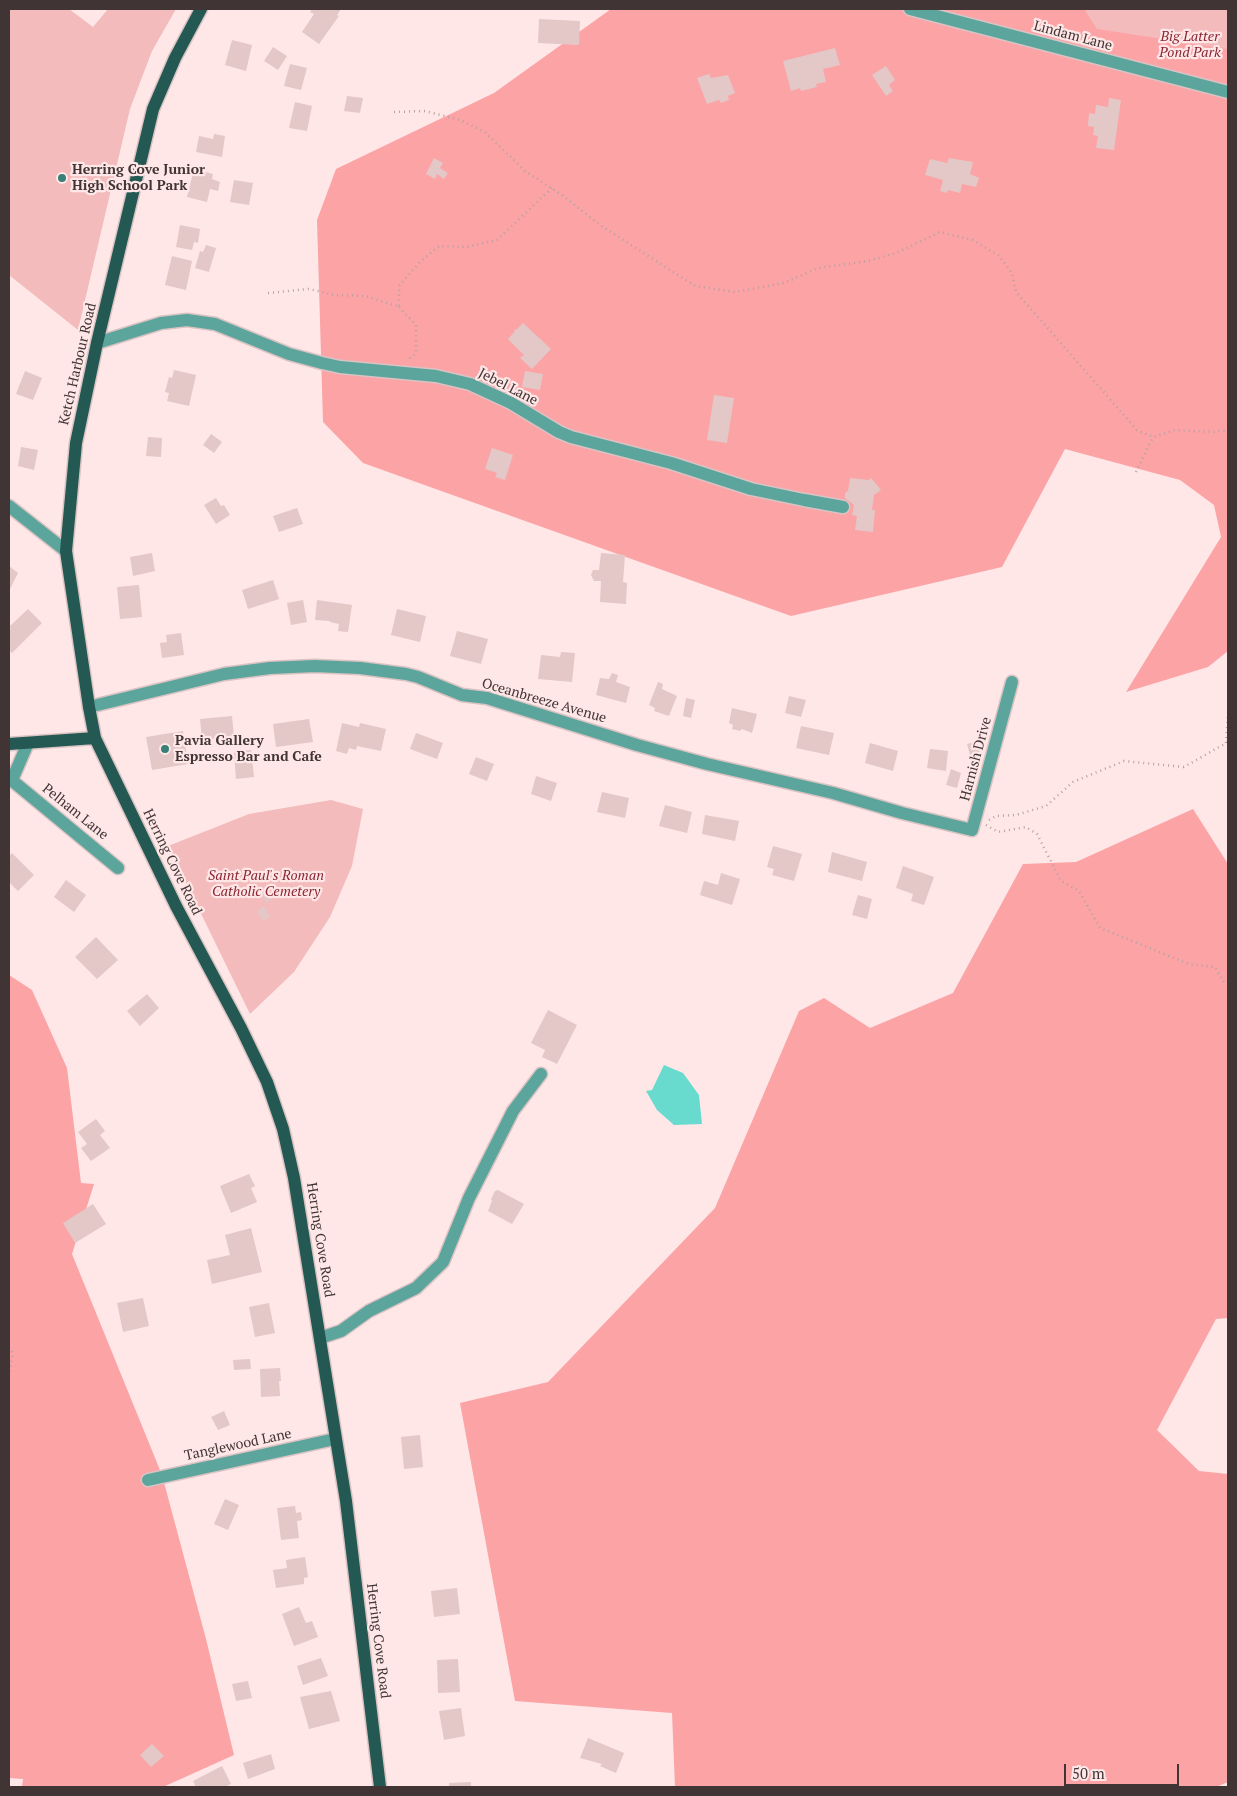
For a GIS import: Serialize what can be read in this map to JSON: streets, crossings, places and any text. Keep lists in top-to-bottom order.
{
  "streets": {
    "main road": ["Ketch Harbour Road", "Herring Cove Road"],
    "street": [
      "Lindam Lane",
      "Jebel Lane",
      "Oceanbreeze Avenue",
      "Harnish Drive",
      "Pelham Lane",
      "Tanglewood Lane"
    ]
  },
  "crossings": [
    ["Ketch Harbour Road", "Jebel Lane"],
    ["Ketch Harbour Road", "Oceanbreeze Avenue"],
    ["Ketch Harbour Road", "Herring Cove Road"],
    ["Oceanbreeze Avenue", "Harnish Drive"],
    ["Herring Cove Road", "Tanglewood Lane"]
  ],
  "parks": ["Big Latter Pond Park", "Saint Paul's Roman Catholic Cemetery"],
  "places": ["Herring Cove Junior High School Park", "Pavia Gallery Espresso Bar and Cafe"],
  "scale_bar": "50 m"
}
